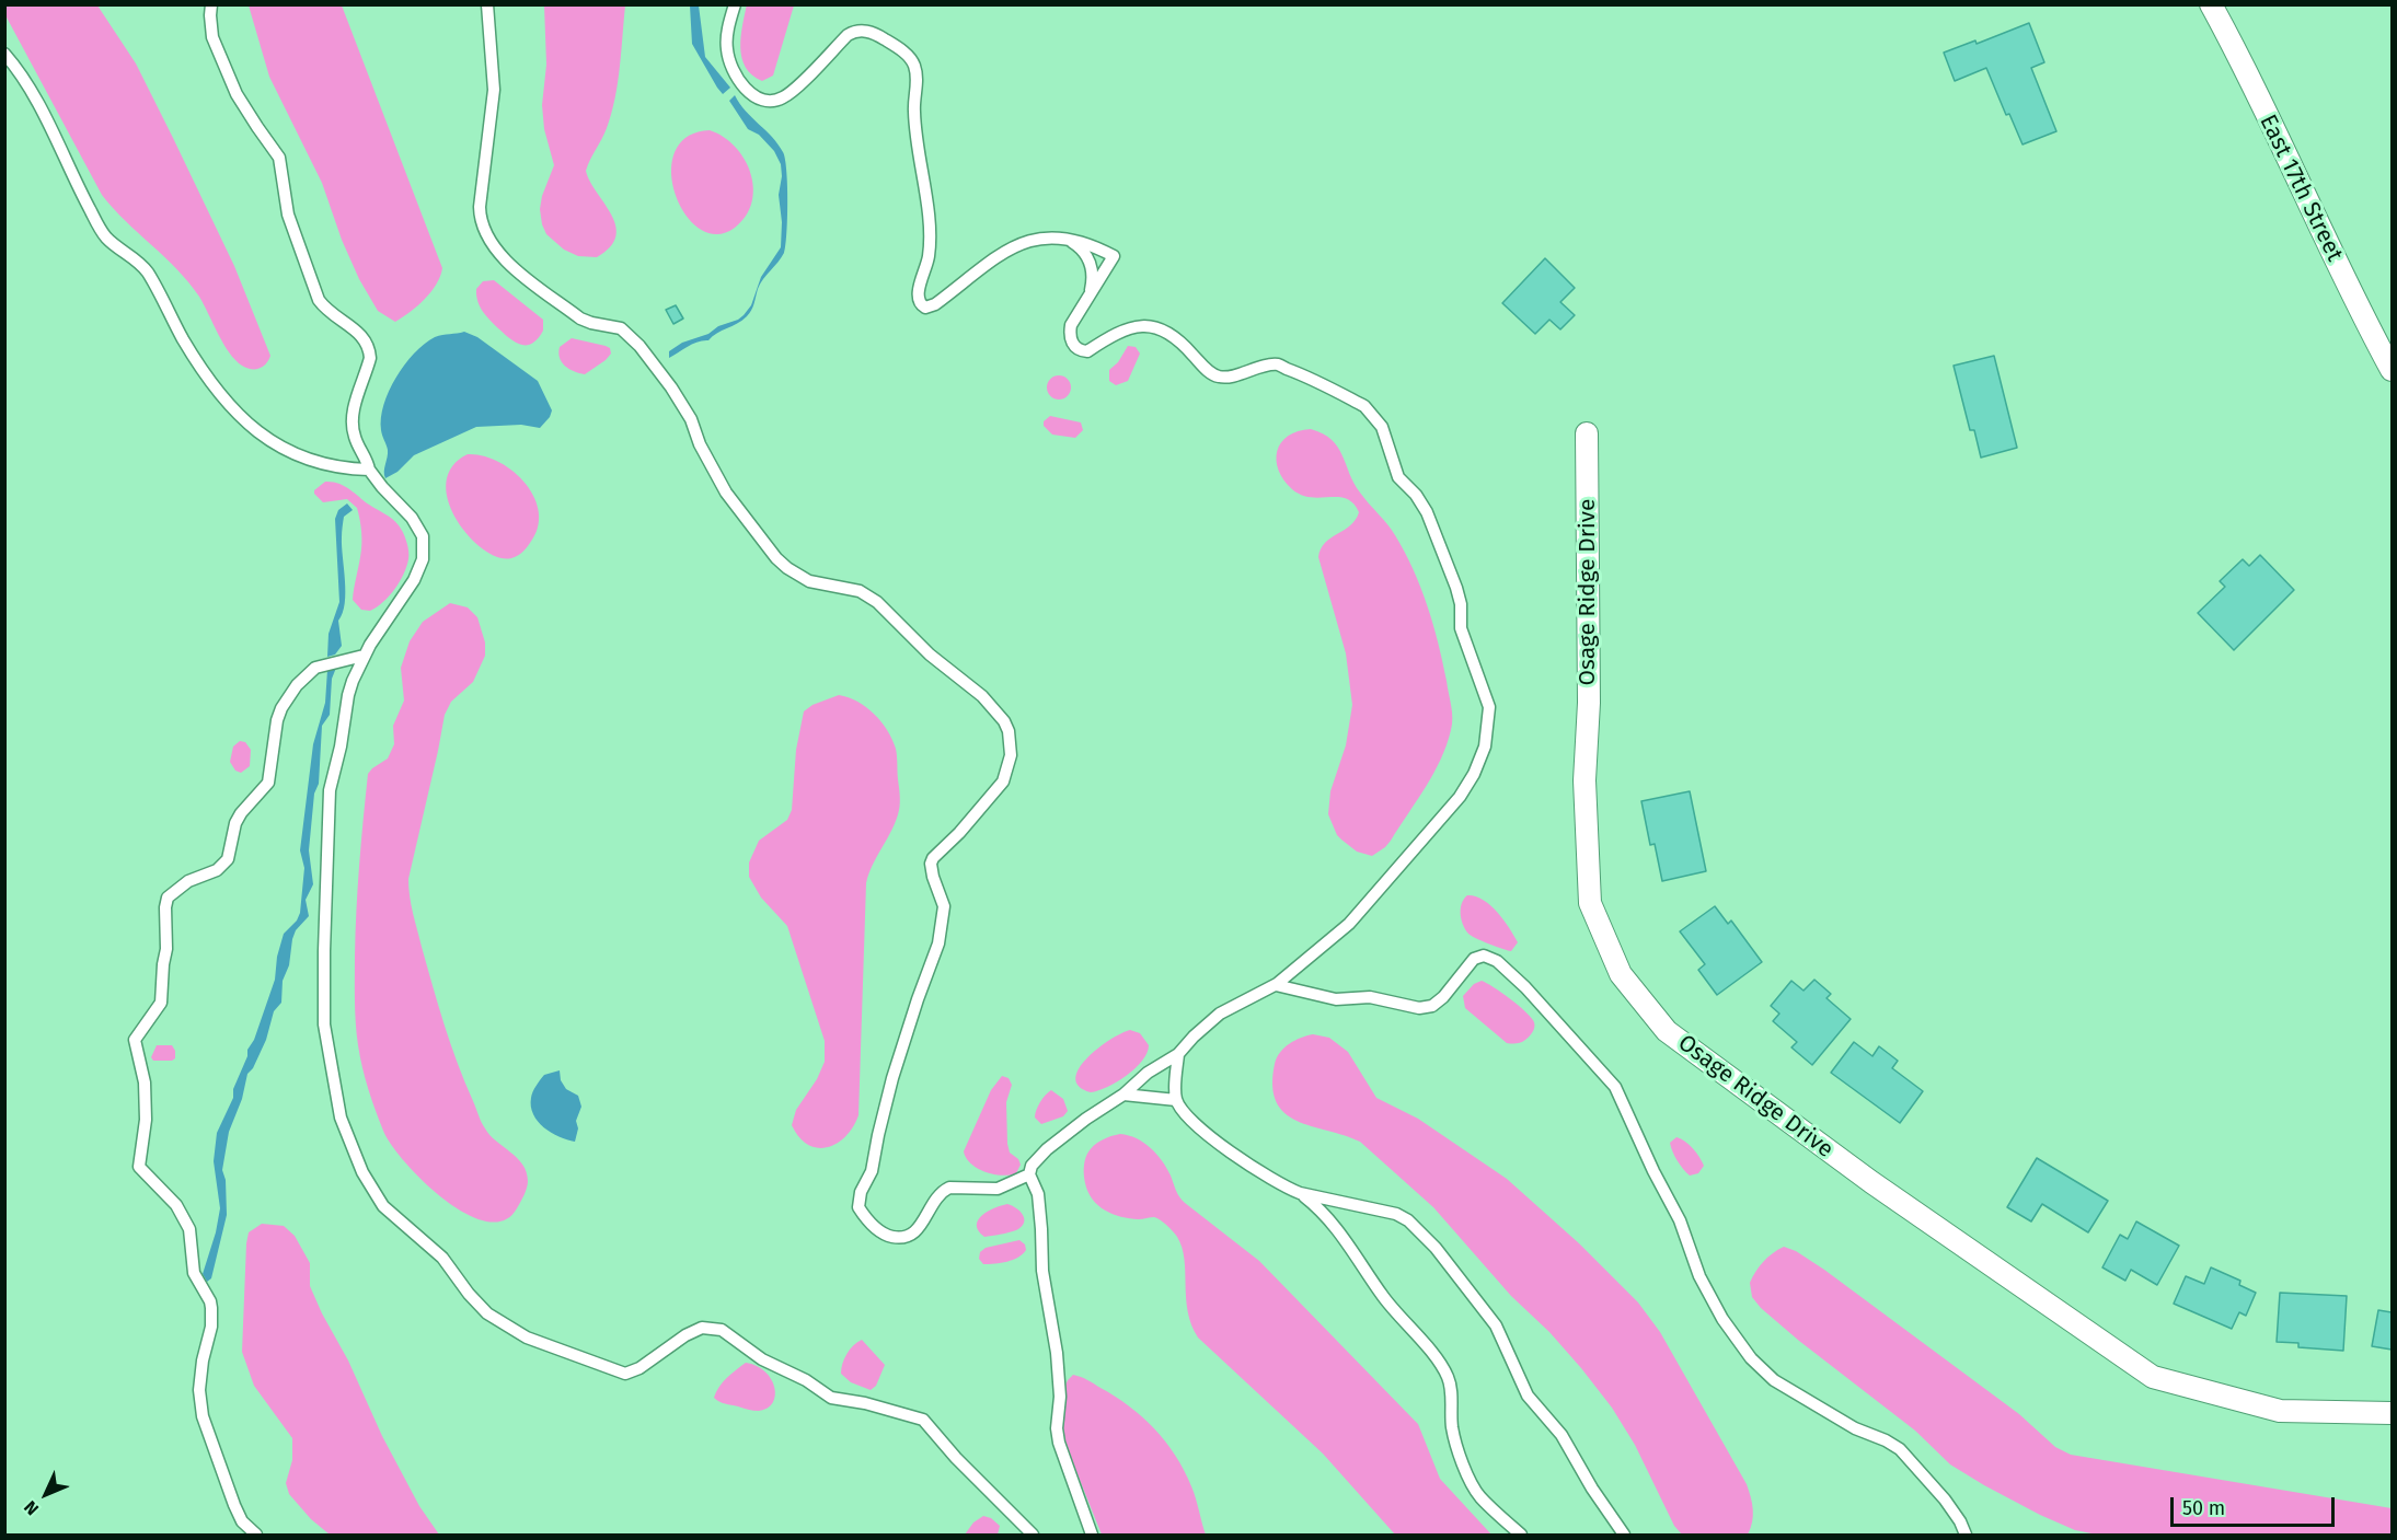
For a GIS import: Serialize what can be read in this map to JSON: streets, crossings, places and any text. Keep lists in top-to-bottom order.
{
  "streets": {
    "street": ["East 17th Street", "Osage Ridge Drive"]
  },
  "scale_bar": "50 m",
  "north": "bottom left"
}
